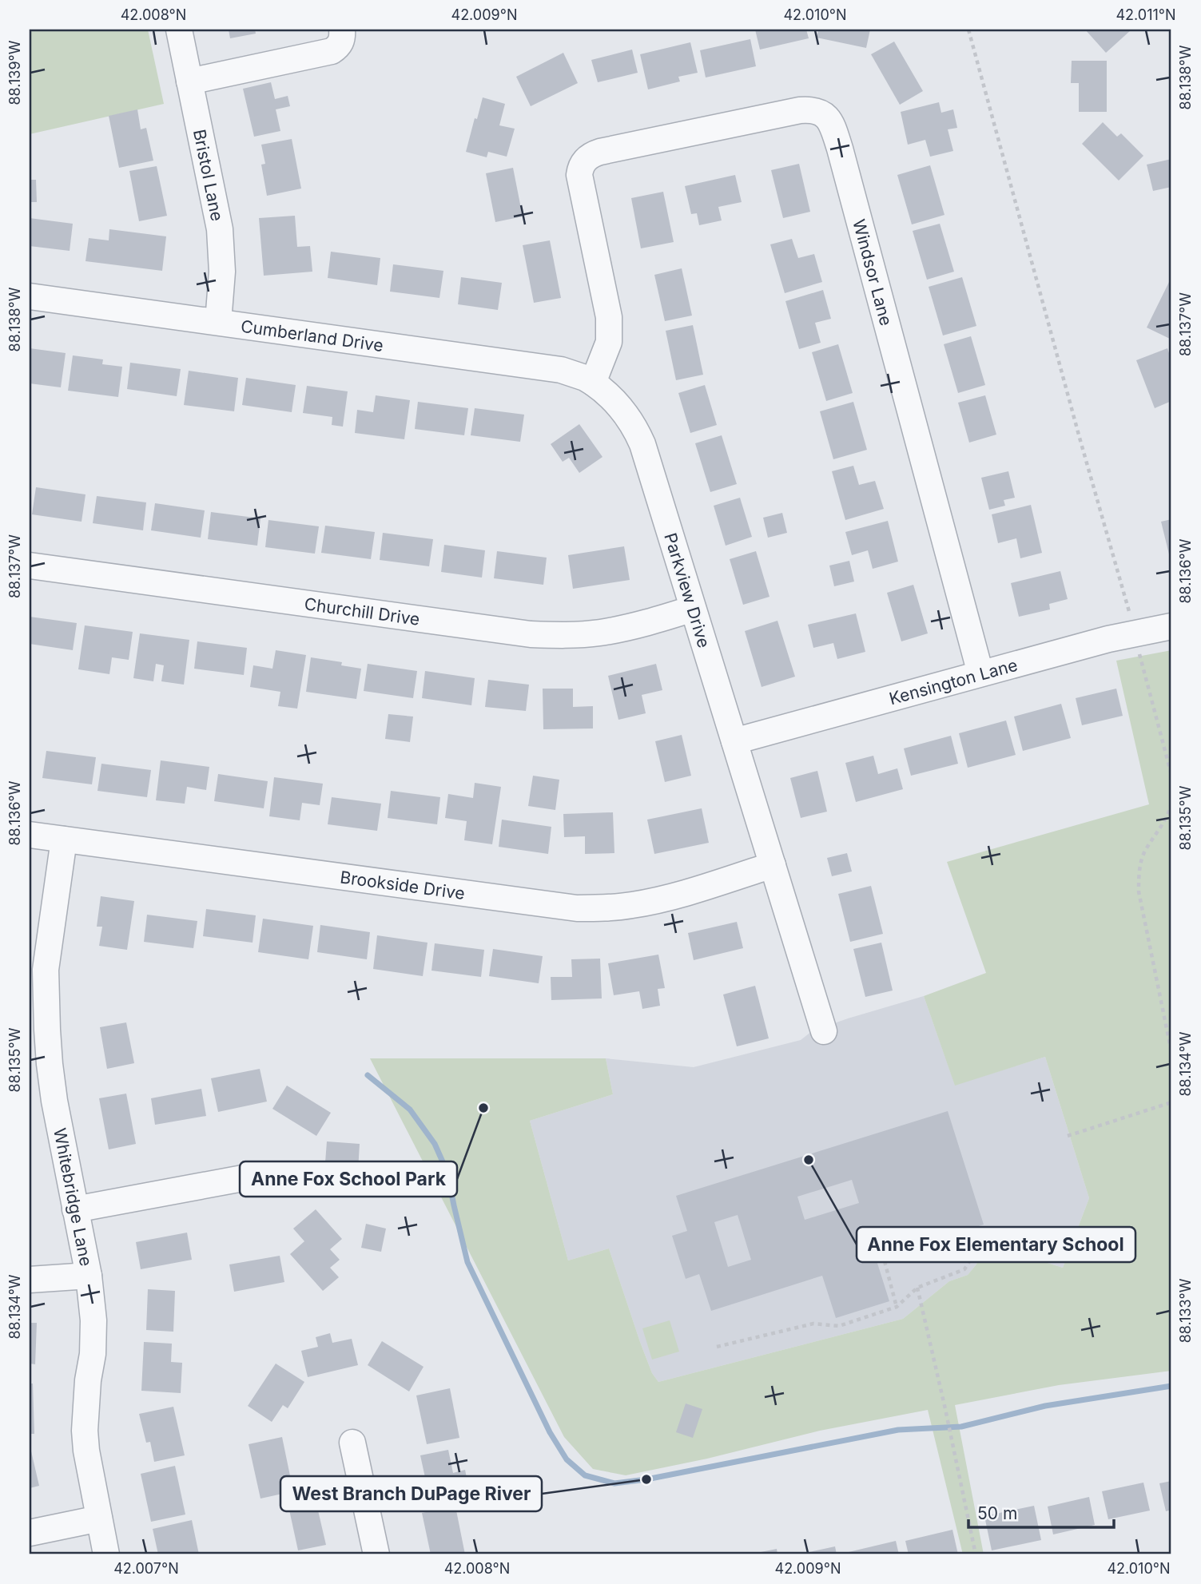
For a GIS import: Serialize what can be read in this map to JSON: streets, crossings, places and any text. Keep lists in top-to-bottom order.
{
  "streets": {
    "street": [
      "Bristol Lane",
      "Windsor Lane",
      "Cumberland Drive",
      "Parkview Drive",
      "Churchill Drive",
      "Kensington Lane",
      "Brookside Drive",
      "Whitebridge Lane"
    ]
  },
  "crossings": [
    ["Bristol Lane", "Cumberland Drive"],
    ["Windsor Lane", "Cumberland Drive"],
    ["Windsor Lane", "Parkview Drive"],
    ["Windsor Lane", "Kensington Lane"],
    ["Cumberland Drive", "Parkview Drive"],
    ["Parkview Drive", "Churchill Drive"],
    ["Parkview Drive", "Kensington Lane"],
    ["Parkview Drive", "Brookside Drive"],
    ["Brookside Drive", "Whitebridge Lane"]
  ],
  "places": ["Anne Fox School Park", "Anne Fox Elementary School", "West Branch DuPage River"],
  "scale_bar": "50 m",
  "coordinates": [
    "42.008°N",
    "42.009°N",
    "42.010°N",
    "42.011°N",
    "88.139°W",
    "88.138°W",
    "88.137°W",
    "88.136°W",
    "88.135°W",
    "88.134°W",
    "88.133°W",
    "42.007°N"
  ]
}
